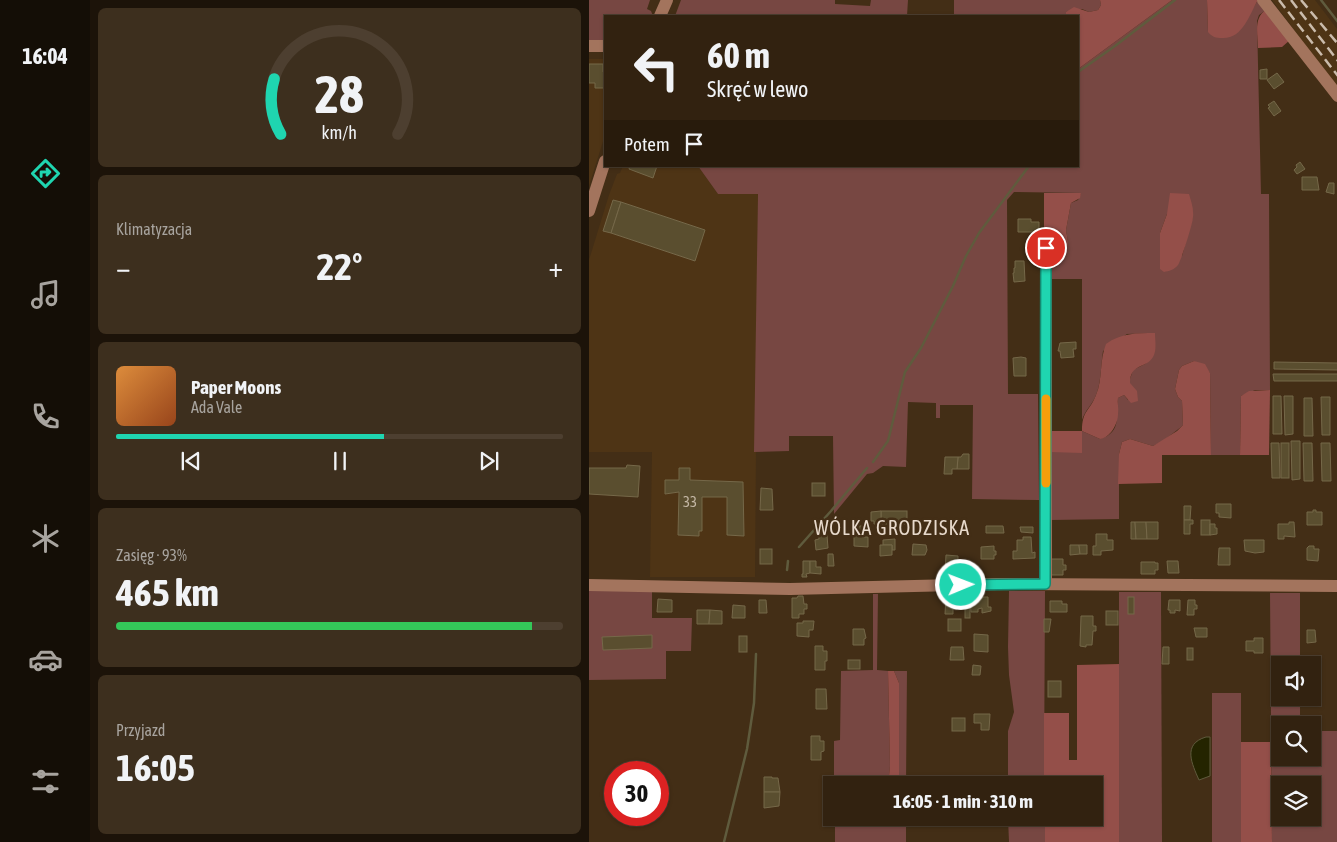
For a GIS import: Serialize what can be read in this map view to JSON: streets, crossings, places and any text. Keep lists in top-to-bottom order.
{
  "districts": ["WÓLKA GRODZISKA"],
  "house_numbers": ["33"],
  "page": {
    "tabs": "16:04",
    "turn": ["60 m", "Skręć w lewo"],
    "then": "Potem",
    "tile": [
      "Klimatyzacja",
      ["Zasięg · 93%", "465 km"],
      ["Przyjazd", "16:05"]
    ],
    "heat": ["−", "22°", "+"],
    "song": ["Paper Moons", "Ada Vale"],
    "limit": "30",
    "trip": "16:05 · 1 min · 310 m",
    "gauge": ["28", "km/h"]
  }
}
